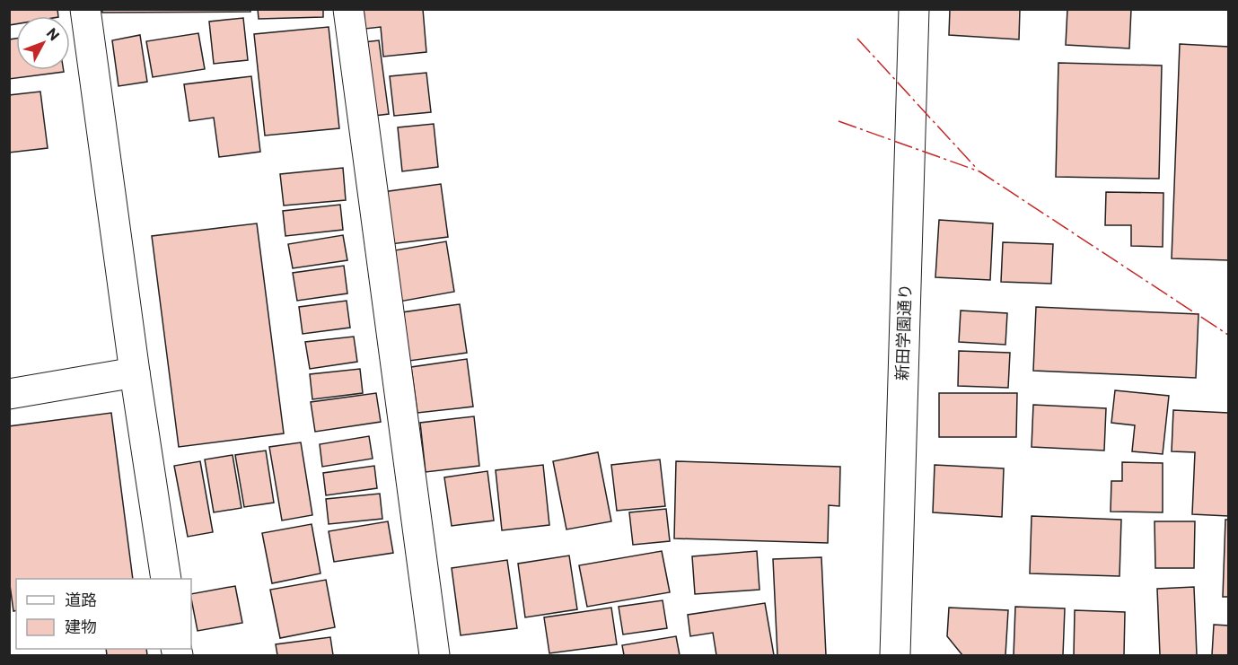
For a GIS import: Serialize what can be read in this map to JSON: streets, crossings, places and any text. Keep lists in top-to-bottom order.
{
  "streets": {
    "street": ["新田学園通り"]
  },
  "legend": ["道路", "建物"],
  "north": "top right"
}
